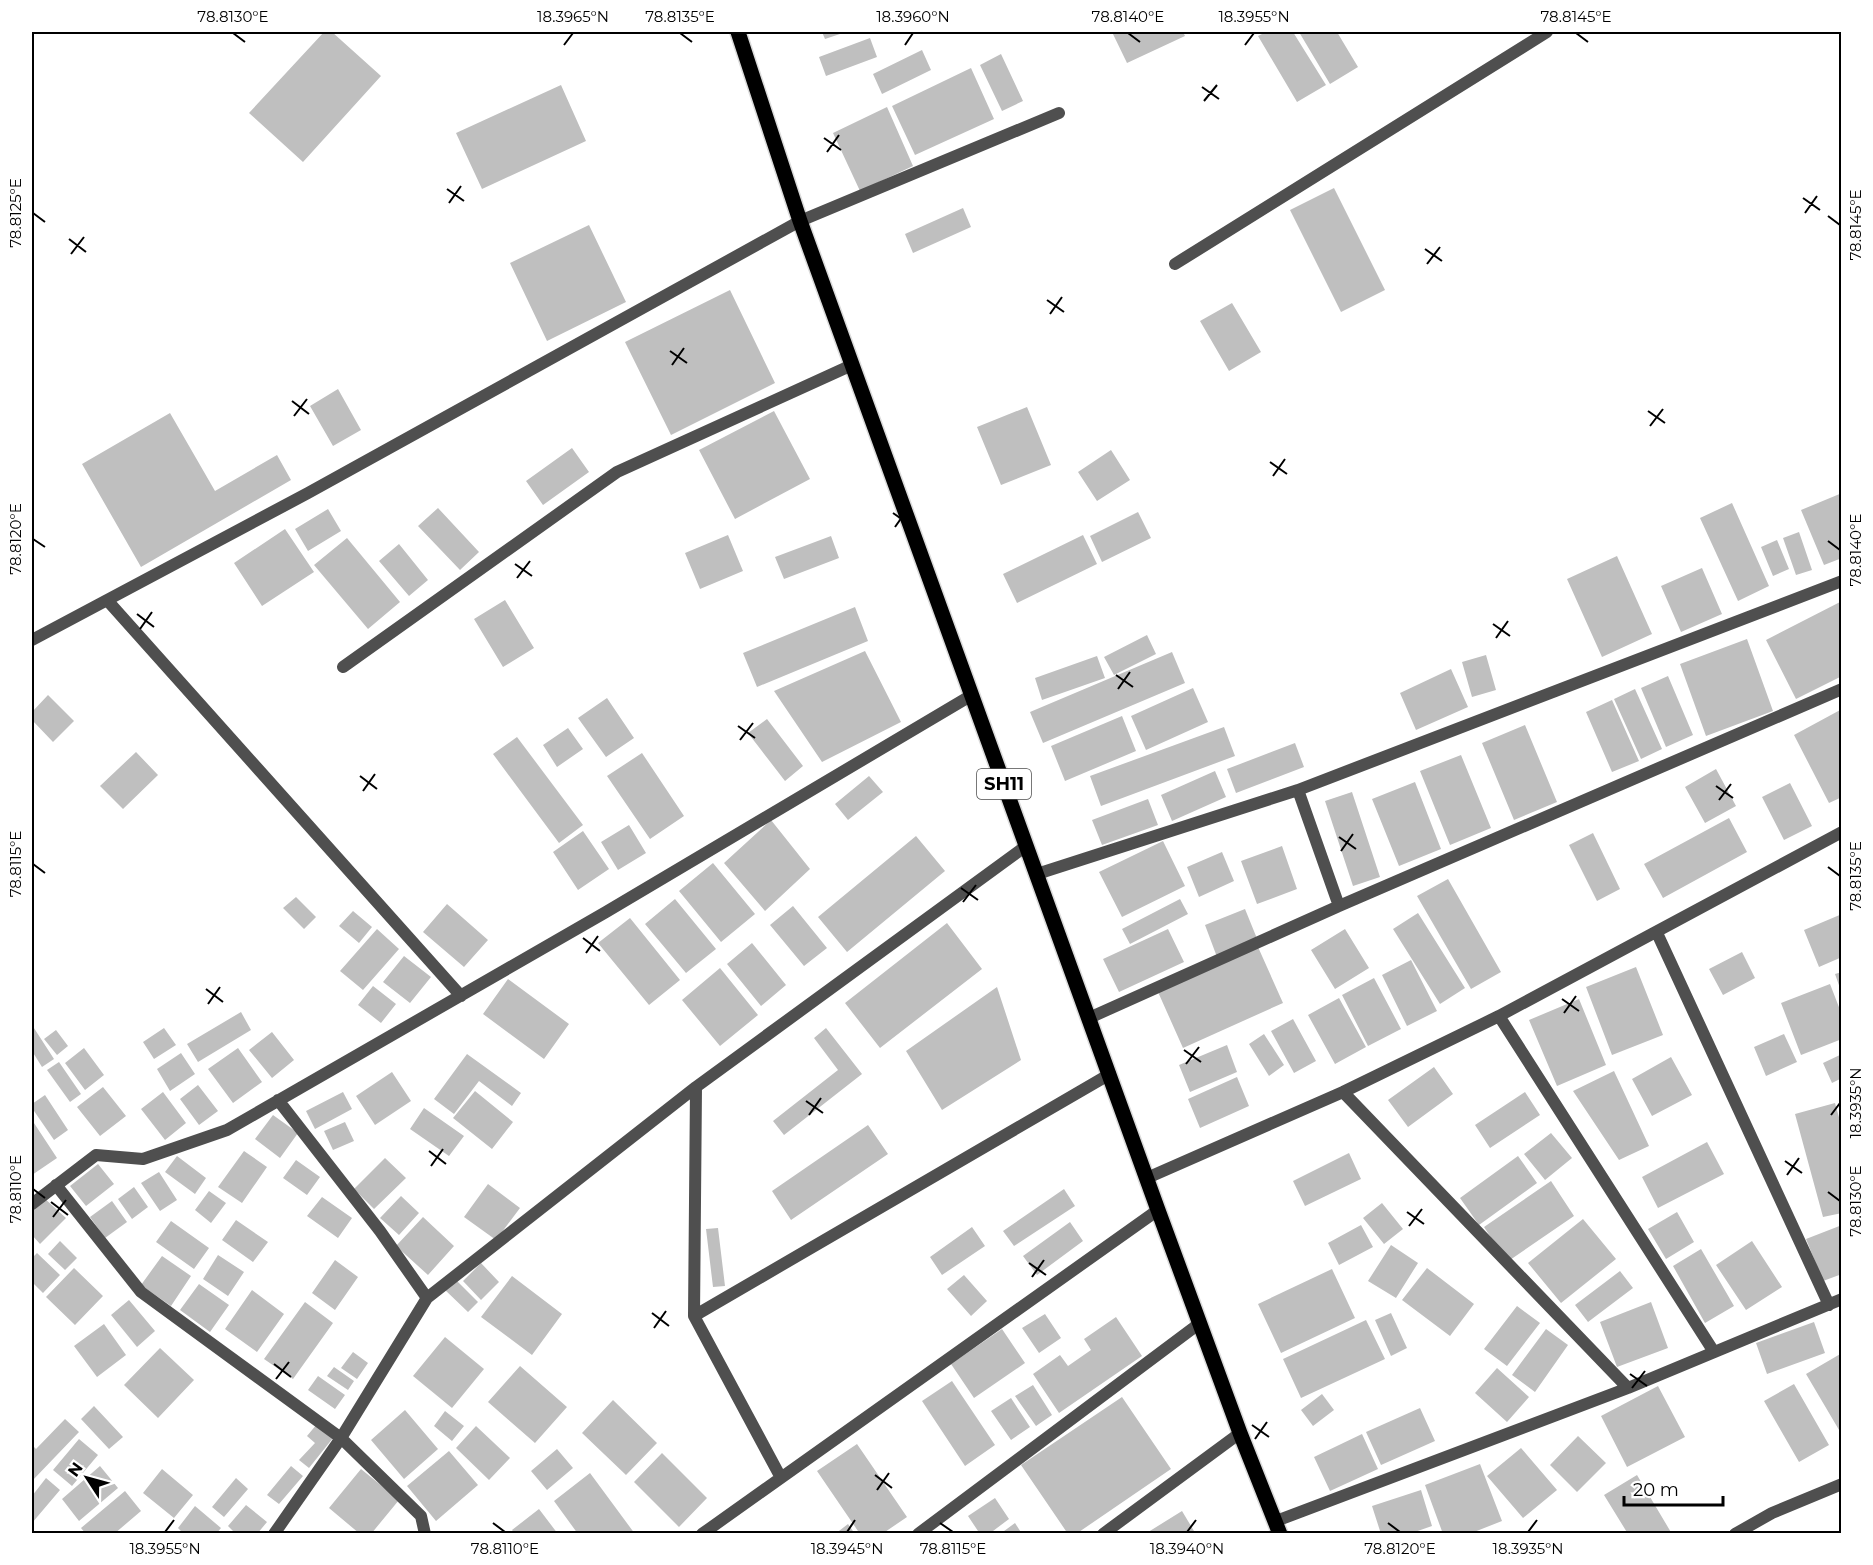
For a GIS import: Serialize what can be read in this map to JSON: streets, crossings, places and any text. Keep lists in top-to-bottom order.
{
  "streets": {
    "main road": ["SH11"]
  },
  "scale_bar": "20 m",
  "north": "top left",
  "coordinates": [
    "78.8130°E",
    "18.3965°N",
    "78.8135°E",
    "18.3960°N",
    "78.8140°E",
    "18.3955°N",
    "78.8145°E",
    "78.8125°E",
    "78.8120°E",
    "78.8115°E",
    "18.3935°N",
    "78.8110°E",
    "18.3945°N",
    "18.3940°N"
  ]
}
